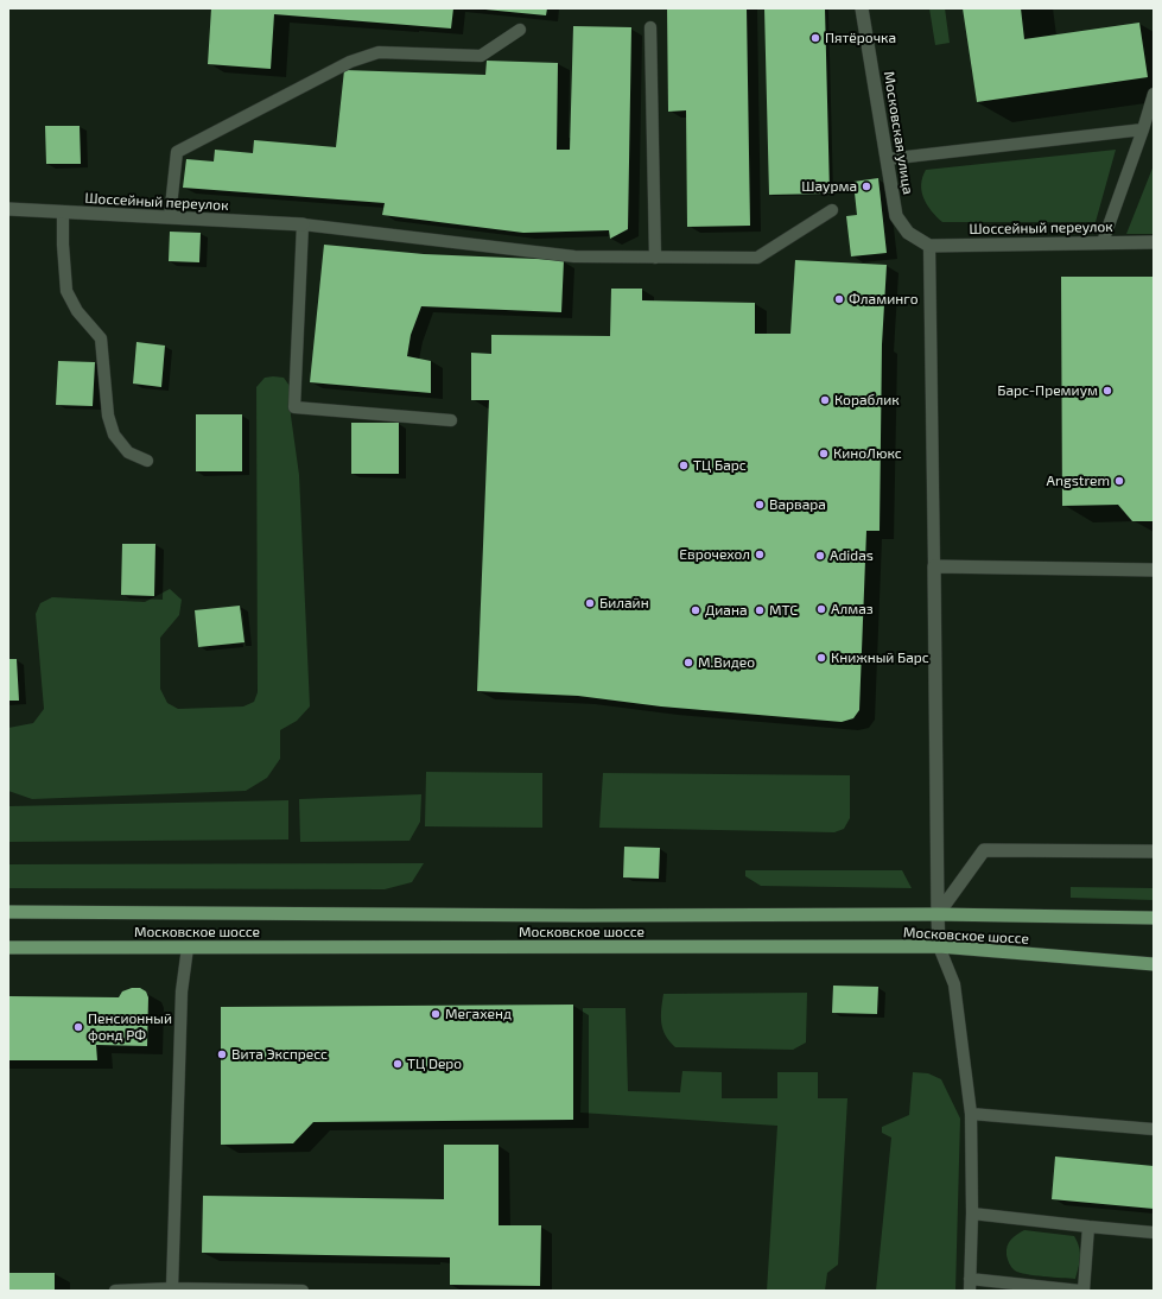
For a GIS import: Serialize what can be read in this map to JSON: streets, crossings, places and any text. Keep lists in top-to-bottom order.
{
  "streets": {
    "main road": ["Московское шоссе"],
    "street": ["Московская улица", "Шоссейный переулок"]
  },
  "crossings": [
    ["Московская улица", "Шоссейный переулок"]
  ],
  "places": [
    "Пятёрочка",
    "Шаурма",
    "Фламинго",
    "Барс-Премиум",
    "Кораблик",
    "КиноЛюкс",
    "ТЦ Барс",
    "Angstrem",
    "Варвара",
    "Еврочехол",
    "Adidas",
    "Билайн",
    "Алмаз",
    "Диана",
    "МТС",
    "Книжный Барс",
    "М.Видео",
    "Мегахенд",
    "Пенсионный фонд РФ",
    "Вита Экспресс",
    "ТЦ Depo"
  ]
}
